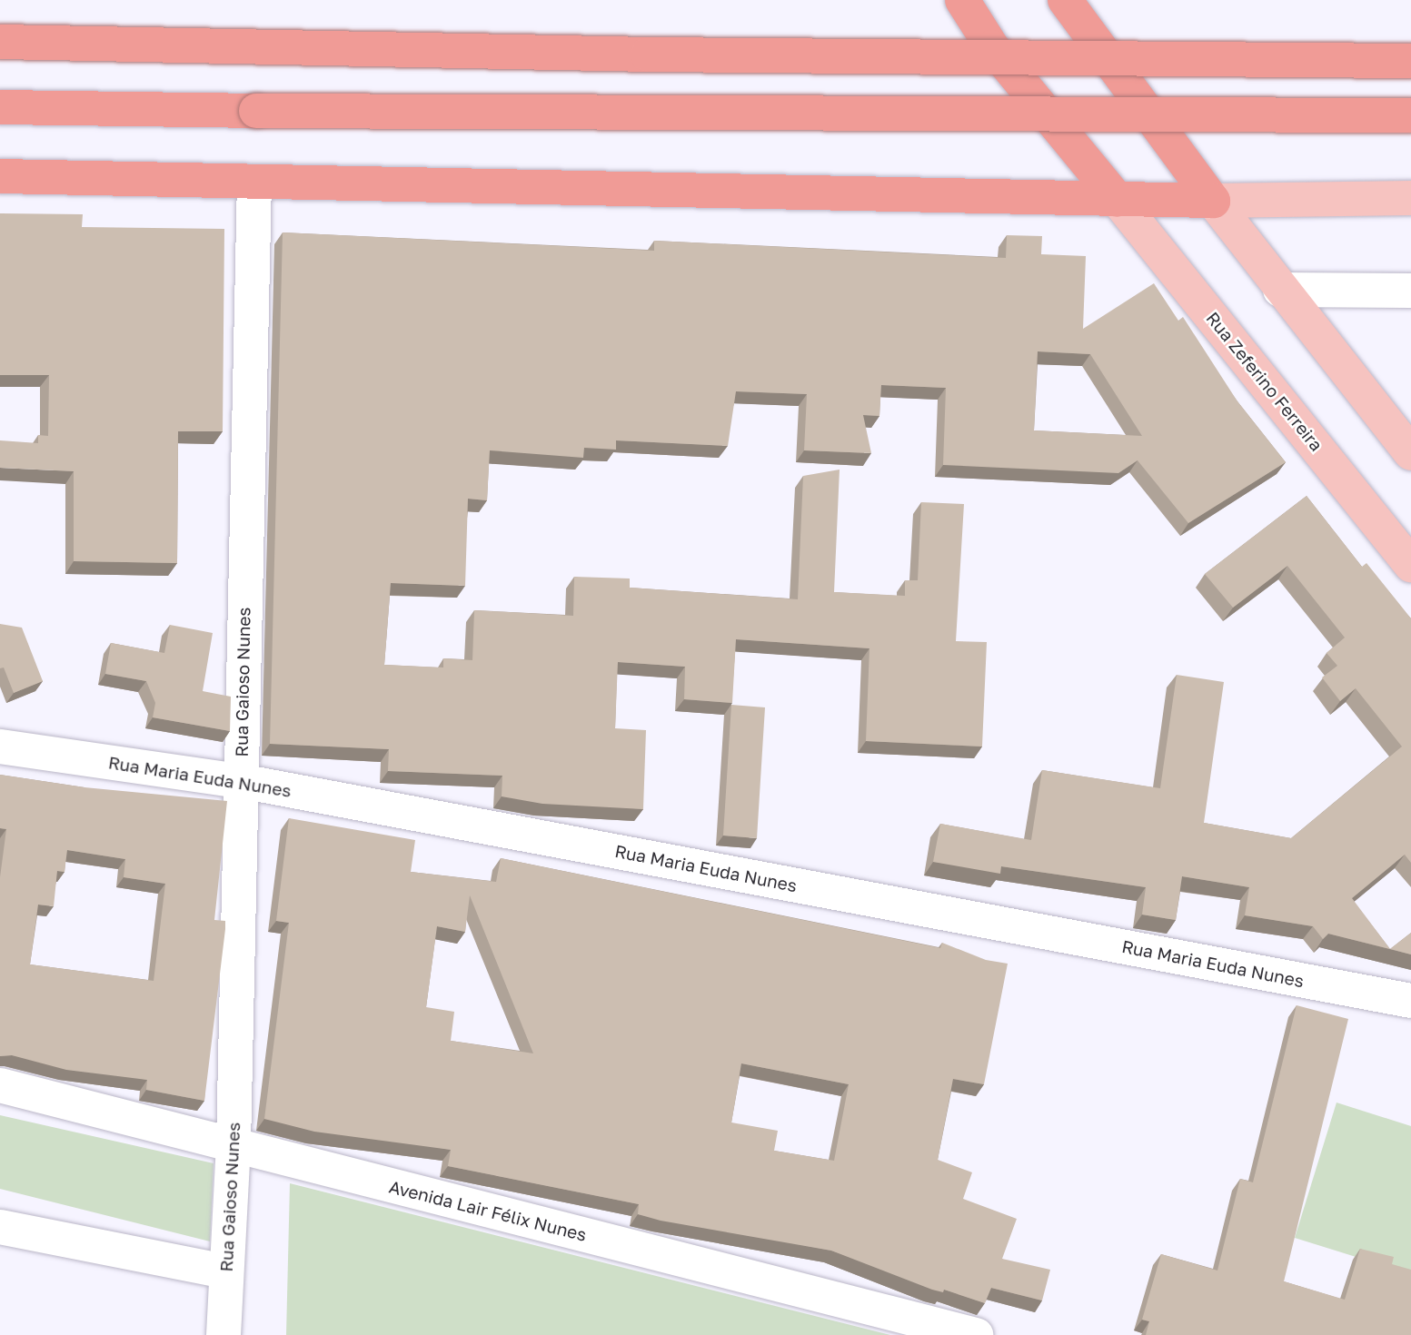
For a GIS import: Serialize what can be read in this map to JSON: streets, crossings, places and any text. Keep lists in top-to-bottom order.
{
  "streets": {
    "main road": ["Rua Zeferino Ferreira"],
    "street": ["Rua Gaioso Nunes", "Rua Maria Euda Nunes", "Avenida Lair Félix Nunes"]
  },
  "crossings": [
    ["Rua Gaioso Nunes", "Rua Maria Euda Nunes"],
    ["Rua Gaioso Nunes", "Avenida Lair Félix Nunes"]
  ]
}
